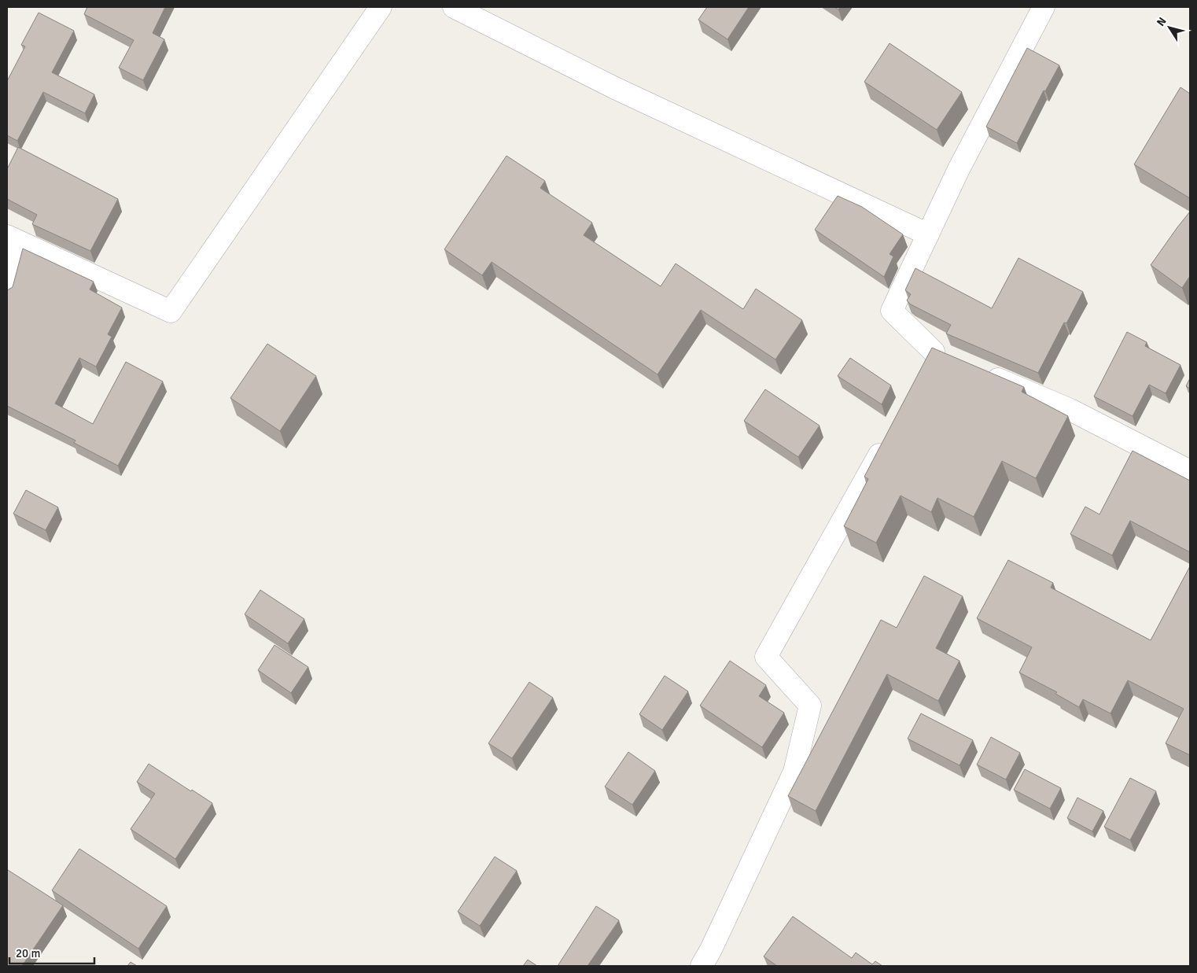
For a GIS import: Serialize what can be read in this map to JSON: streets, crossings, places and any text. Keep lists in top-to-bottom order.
{
  "scale_bar": "20 m",
  "north": "top left"
}
